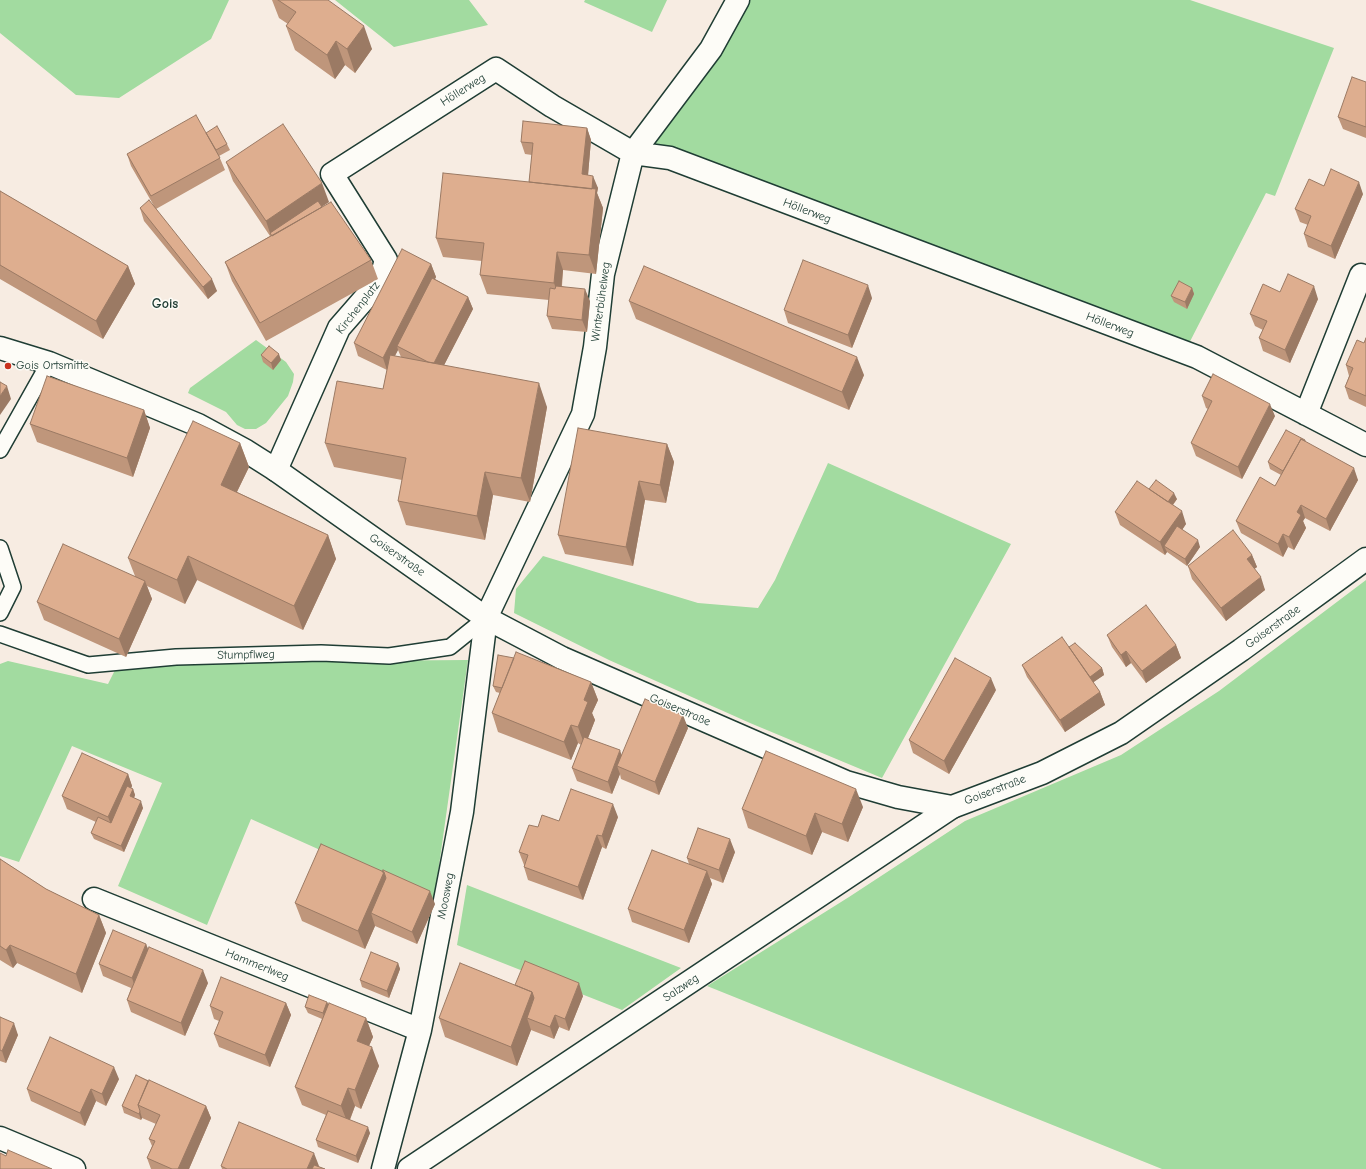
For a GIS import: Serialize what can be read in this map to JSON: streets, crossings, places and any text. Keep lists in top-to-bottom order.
{
  "streets": {
    "street": [
      "Höllerweg",
      "Winterbühelweg",
      "Kirchenplatz",
      "Goiserstraße",
      "Moosweg",
      "Hammerlweg",
      "Salzweg"
    ],
    "lane": ["Stumpflweg"]
  },
  "crossings": [
    ["Höllerweg", "Winterbühelweg"],
    ["Höllerweg", "Kirchenplatz"],
    ["Winterbühelweg", "Goiserstraße"],
    ["Winterbühelweg", "Stumpflweg"],
    ["Winterbühelweg", "Moosweg"],
    ["Kirchenplatz", "Goiserstraße"],
    ["Goiserstraße", "Stumpflweg"],
    ["Goiserstraße", "Moosweg"],
    ["Goiserstraße", "Salzweg"],
    ["Stumpflweg", "Moosweg"],
    ["Moosweg", "Hammerlweg"]
  ],
  "districts": ["Gois"],
  "places": ["Gois Ortsmitte"]
}
